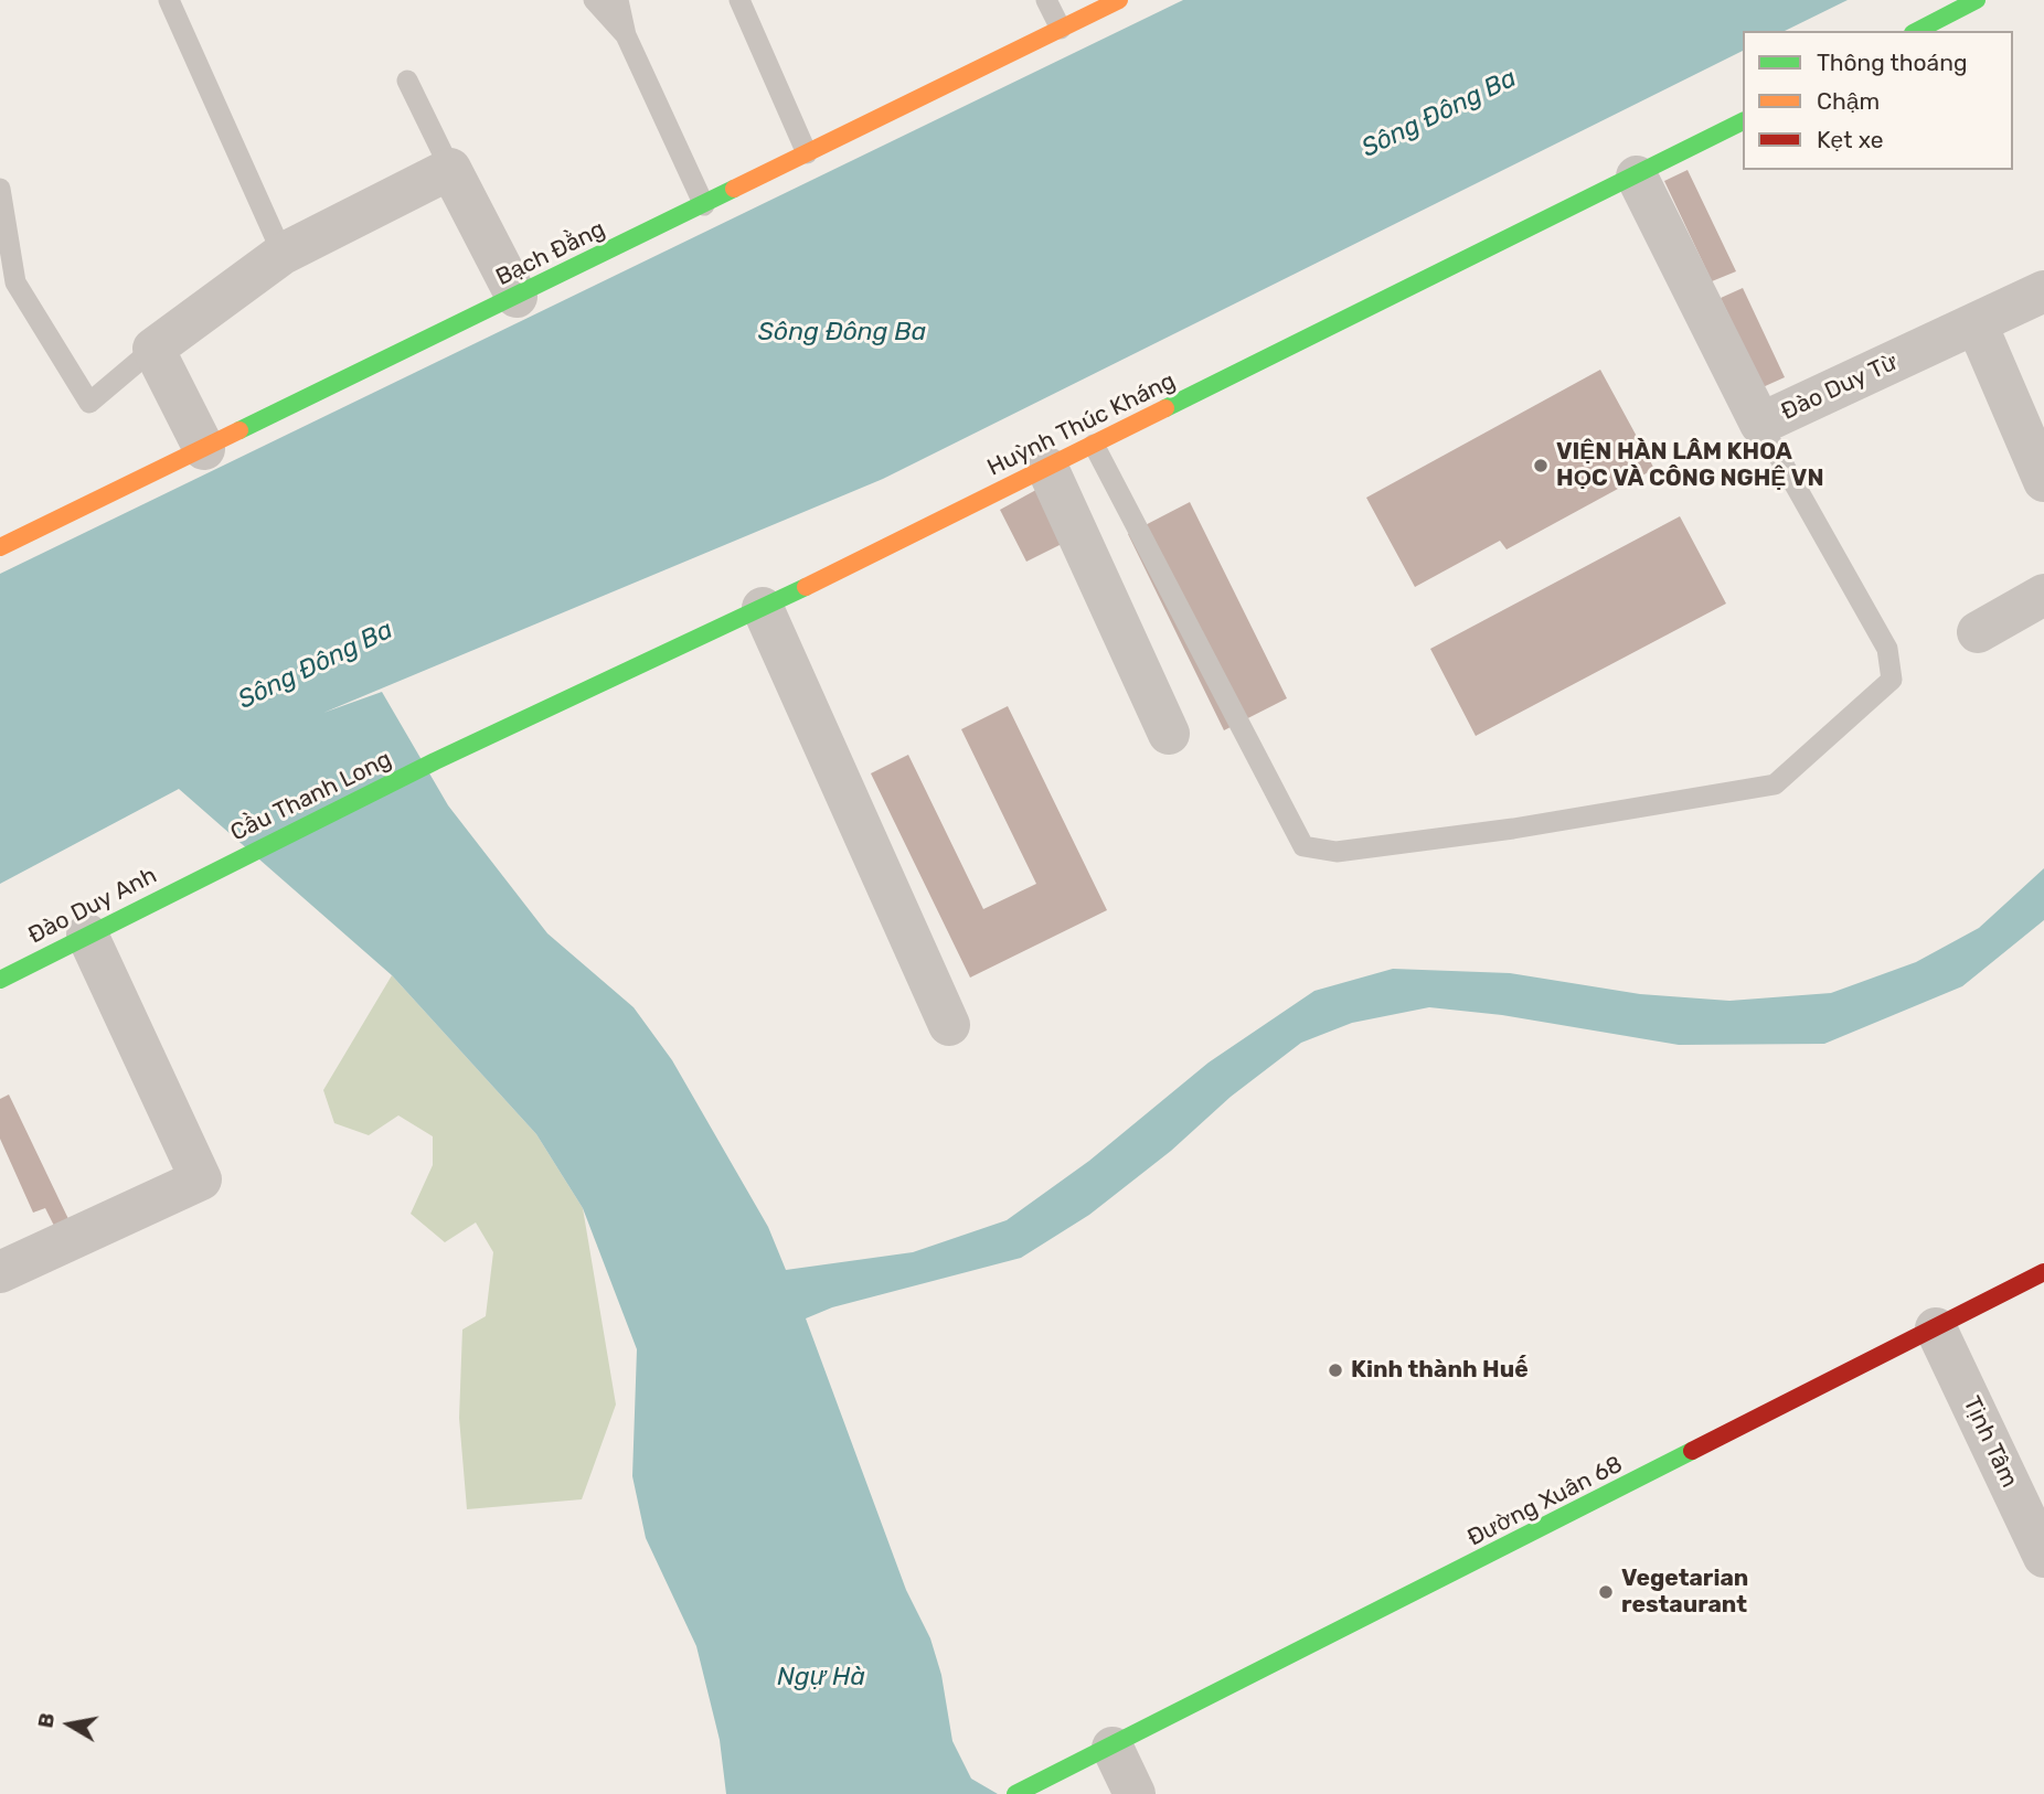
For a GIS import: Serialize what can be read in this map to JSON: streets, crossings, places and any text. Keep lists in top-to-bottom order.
{
  "streets": {
    "street": [
      "Bạch Đằng",
      "Đào Duy Từ",
      "Huỳnh Thúc Kháng",
      "Cầu Thanh Long",
      "Đào Duy Anh",
      "Tịnh Tâm",
      "Đường Xuân 68"
    ]
  },
  "crossings": [
    ["Đào Duy Từ", "Huỳnh Thúc Kháng"],
    ["Huỳnh Thúc Kháng", "Cầu Thanh Long"],
    ["Cầu Thanh Long", "Đào Duy Anh"],
    ["Tịnh Tâm", "Đường Xuân 68"]
  ],
  "water": ["Sông Đông Ba", "Ngự Hà"],
  "places": ["VIỆN HÀN LÂM KHOA HỌC VÀ CÔNG NGHỆ VN", "Kinh thành Huế", "Vegetarian restaurant"],
  "legend": ["Thông thoáng", "Chậm", "Kẹt xe"],
  "north": "left"
}
